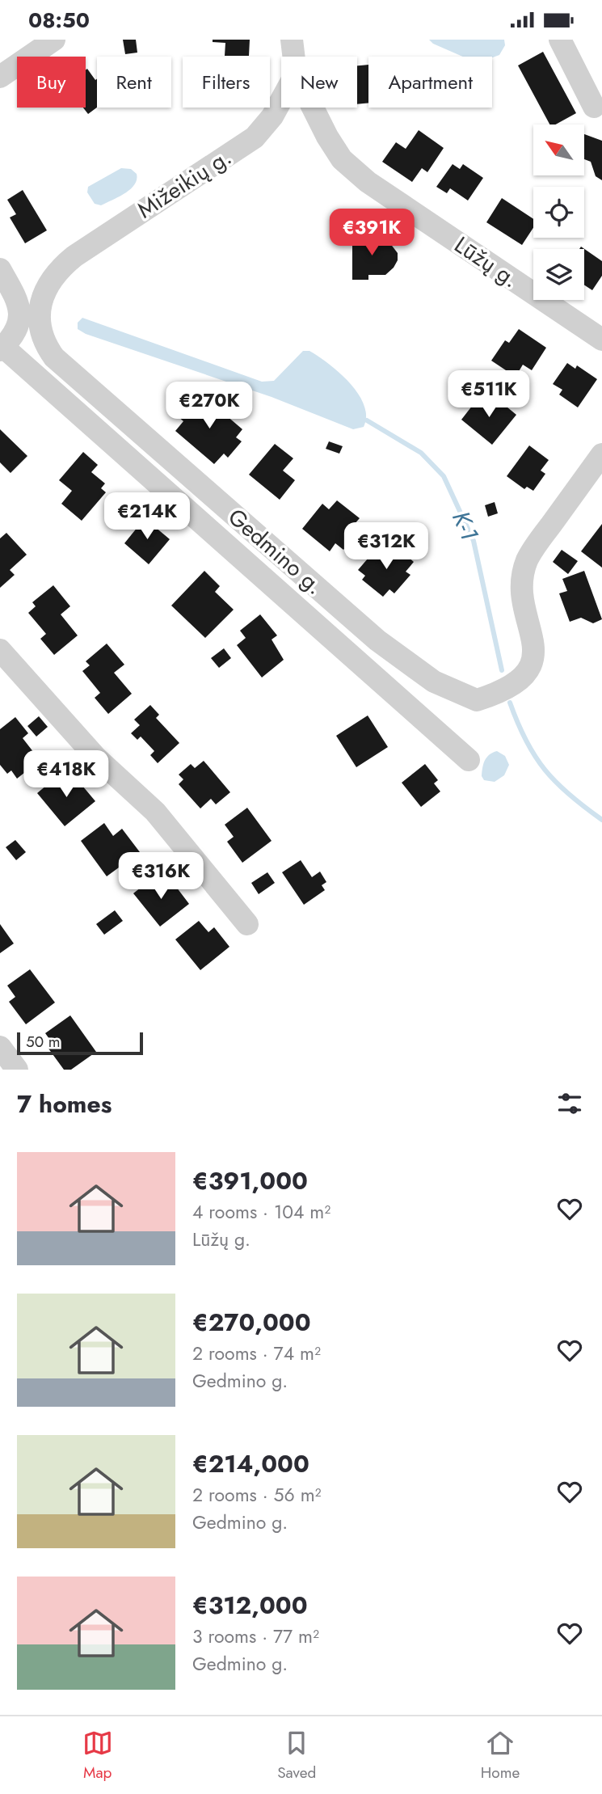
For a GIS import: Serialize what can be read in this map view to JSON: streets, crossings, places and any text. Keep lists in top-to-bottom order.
{
  "streets": {
    "street": ["Mižeikių g.", "Lūžų g.", "Gedmino g."]
  },
  "crossings": [
    ["Mižeikių g.", "Gedmino g."]
  ],
  "water": ["K-1"],
  "scale_bar": "50 m",
  "north": "top left",
  "page": {
    "status": "08:50",
    "chip": [
      "Buy",
      "Rent",
      "Filters",
      "New",
      "Apartment"
    ],
    "price": [
      "€391K",
      "€511K",
      "€270K",
      "€214K",
      "€312K",
      "€418K",
      "€316K"
    ],
    "scale": "50 m",
    "heading": "7 homes",
    "list": [
      {
        "name": "€391,000",
        "note": "4 rooms · 104 m² · Lūžų g."
      },
      {
        "name": "€270,000",
        "note": "2 rooms · 74 m² · Gedmino g."
      },
      {
        "name": "€214,000",
        "note": "2 rooms · 56 m² · Gedmino g."
      },
      {
        "name": "€312,000",
        "note": "3 rooms · 77 m² · Gedmino g."
      }
    ],
    "tabs": ["Map", "Saved", "Home"]
  }
}
